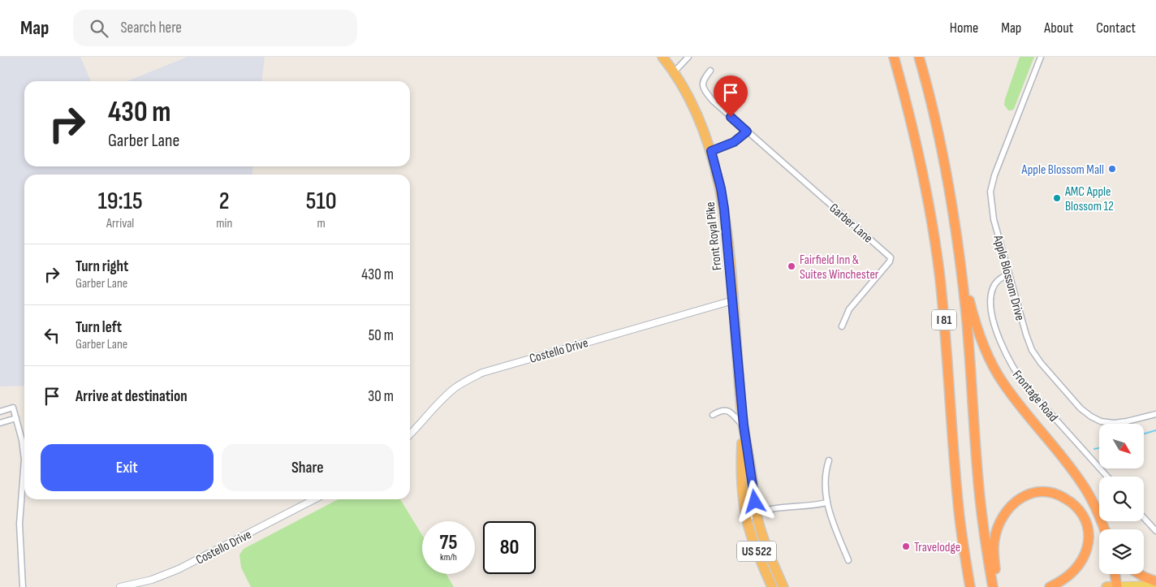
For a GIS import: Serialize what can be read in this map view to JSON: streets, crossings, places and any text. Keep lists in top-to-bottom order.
{
  "streets": {
    "highway": ["Front Royal Pike", "I 81", "US 522"],
    "street": [
      "Garber Lane",
      "Apple Blossom Drive",
      "Costello Drive",
      "Frontage Road"
    ]
  },
  "crossings": [
    ["Front Royal Pike", "Costello Drive"],
    ["Apple Blossom Drive", "Frontage Road"]
  ],
  "places": [
    "Apple Blossom Mall",
    "AMC Apple Blossom 12",
    "Fairfield Inn & Suites Winchester",
    "Travelodge"
  ],
  "north": "bottom right",
  "page": {
    "header": "Map",
    "search": "Search here",
    "nav": [
      "Home",
      "Map",
      "About",
      "Contact"
    ],
    "turn": ["430 m", "Garber Lane"],
    "eta": [
      "19:15",
      "Arrival",
      "2",
      "min",
      "510",
      "m"
    ],
    "list": [
      {
        "name": "Turn right",
        "note": "Garber Lane",
        "value": "430 m"
      },
      {
        "name": "Turn left",
        "note": "Garber Lane",
        "value": "50 m"
      },
      {
        "name": "Arrive at destination",
        "value": "30 m"
      }
    ],
    "buttons": ["Exit", "Share"],
    "speed": "75 km/h",
    "limit": "80"
  }
}
